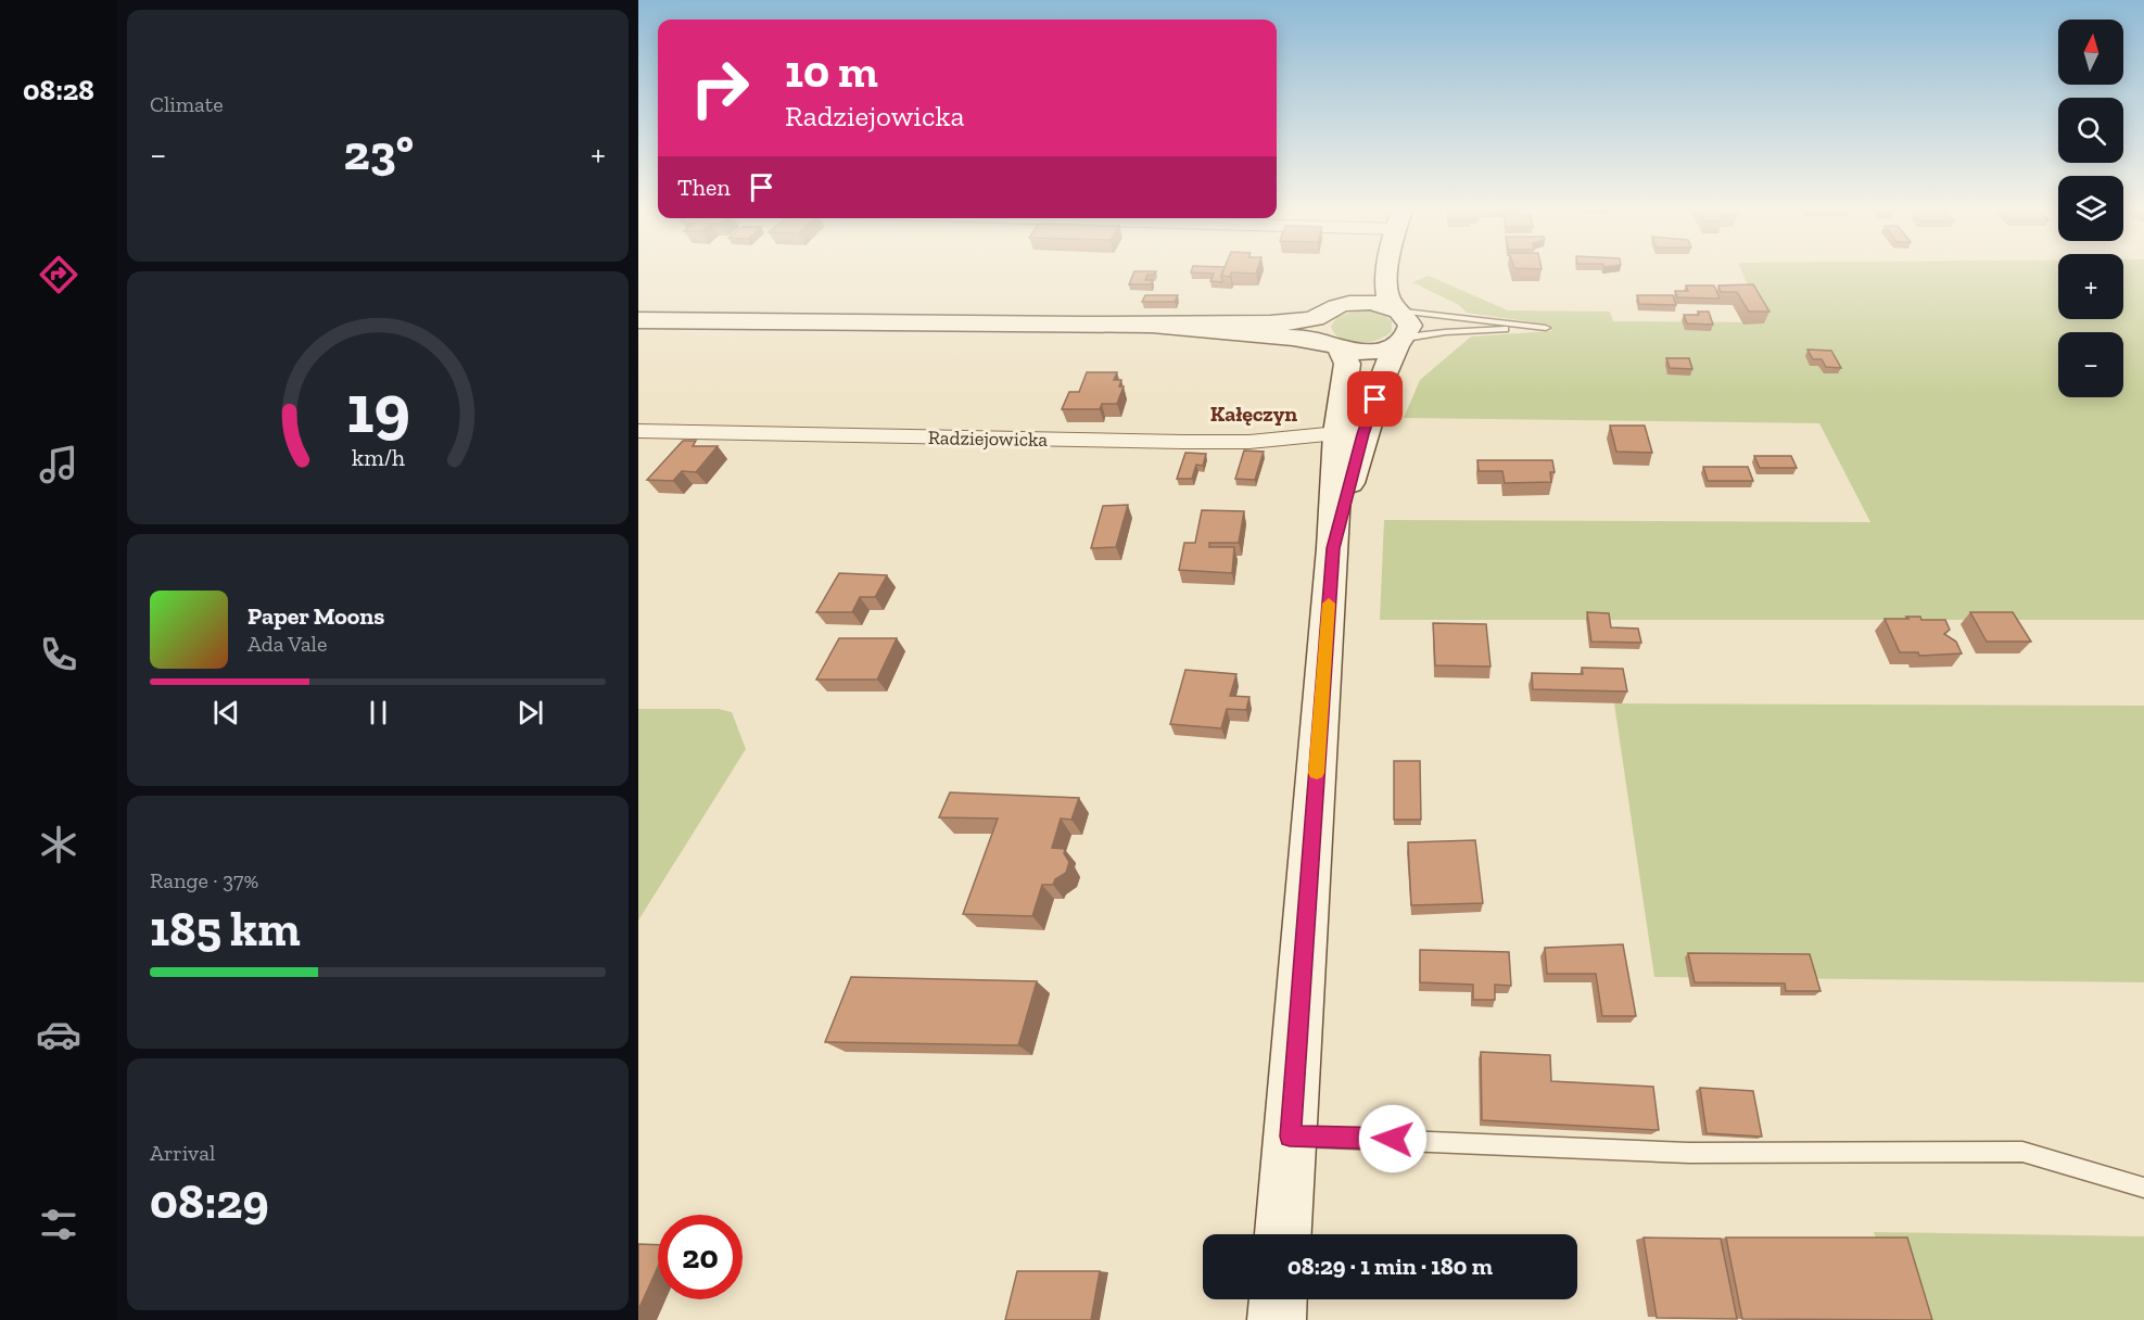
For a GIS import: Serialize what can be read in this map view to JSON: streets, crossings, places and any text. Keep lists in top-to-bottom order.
{
  "streets": {
    "street": ["Radziejowicka"]
  },
  "districts": ["Kałęczyn"],
  "north": "top",
  "page": {
    "tabs": "08:28",
    "tile": [
      "Climate",
      ["Range · 37%", "185 km"],
      ["Arrival", "08:29"]
    ],
    "map_buttons": ["+", "−"],
    "turn": ["10 m", "Radziejowicka"],
    "heat": ["−", "23°", "+"],
    "then": "Then",
    "song": ["Paper Moons", "Ada Vale"],
    "limit": "20",
    "trip": "08:29 · 1 min · 180 m",
    "gauge": ["19", "km/h"]
  }
}
